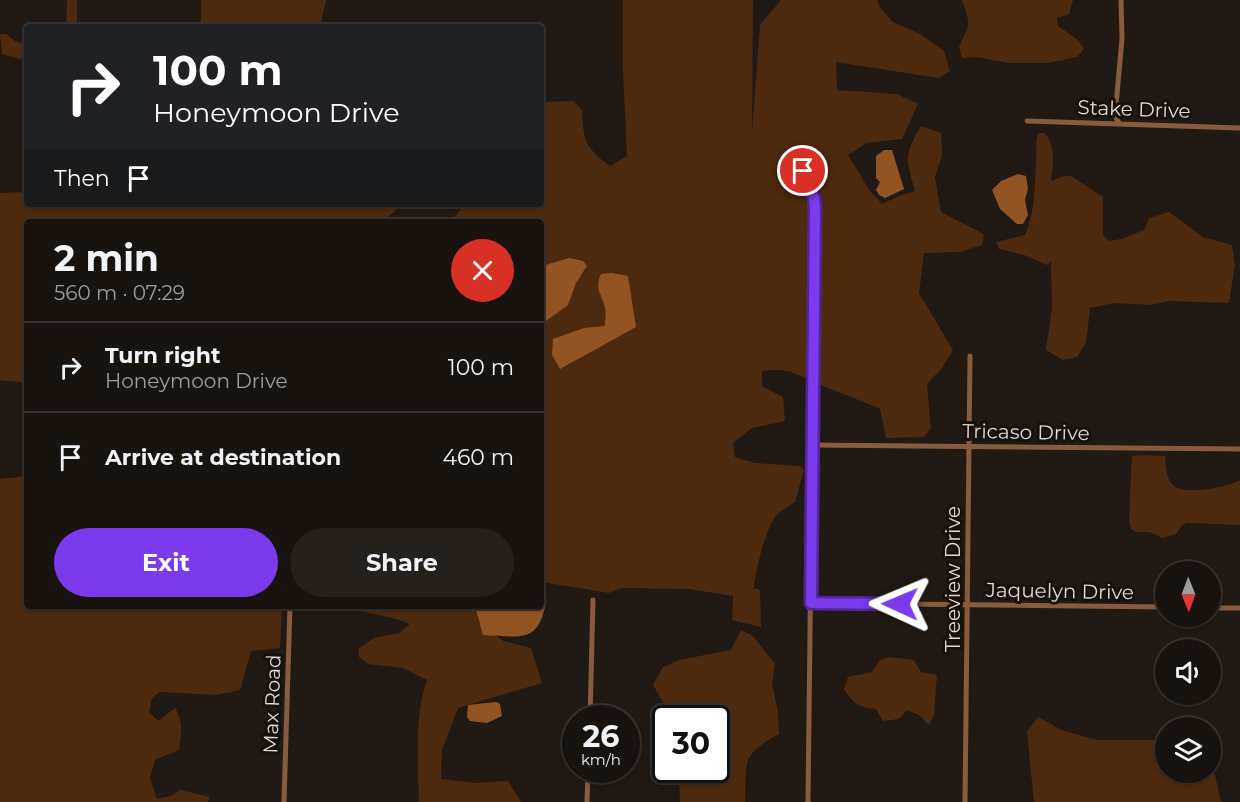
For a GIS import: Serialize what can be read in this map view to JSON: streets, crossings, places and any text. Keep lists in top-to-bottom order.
{
  "streets": {
    "street": [
      "Stake Drive",
      "Tricaso Drive",
      "Treeview Drive",
      "Jaquelyn Drive",
      "Max Road"
    ]
  },
  "crossings": [
    ["Tricaso Drive", "Treeview Drive"],
    ["Treeview Drive", "Jaquelyn Drive"]
  ],
  "north": "bottom",
  "page": {
    "turn": ["100 m", "Honeymoon Drive"],
    "then": "Then",
    "heading": ["2 min", "560 m · 07:29"],
    "list": [
      {
        "name": "Turn right",
        "note": "Honeymoon Drive",
        "value": "100 m"
      },
      {
        "name": "Arrive at destination",
        "value": "460 m"
      }
    ],
    "buttons": ["Exit", "Share"],
    "speed": "26 km/h",
    "limit": "30"
  }
}
